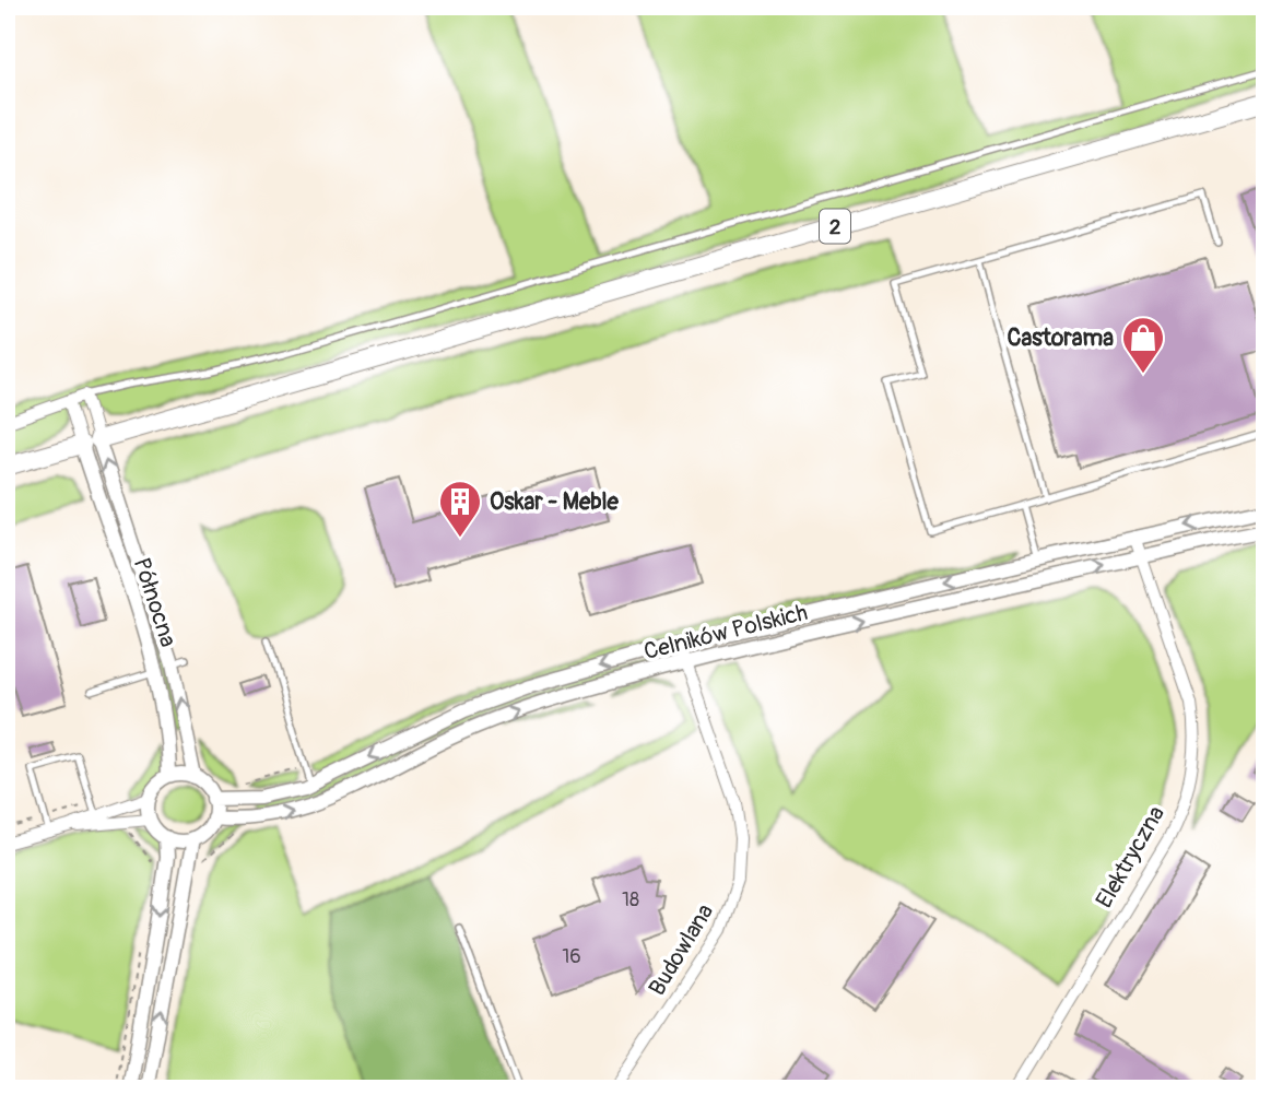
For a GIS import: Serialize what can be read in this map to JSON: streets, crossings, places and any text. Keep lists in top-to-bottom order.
{
  "streets": {
    "highway": ["2"],
    "street": [
      "Północna",
      "Celników Polskich",
      "Elektryczna",
      "Budowlana"
    ]
  },
  "crossings": [
    ["2", "Północna"],
    ["Północna", "Celników Polskich"],
    ["Celników Polskich", "Elektryczna"],
    ["Celników Polskich", "Budowlana"]
  ],
  "places": {
    "shop": ["Castorama"],
    "building": ["Oskar - Meble"]
  },
  "house_numbers": ["18", "16"]
}
